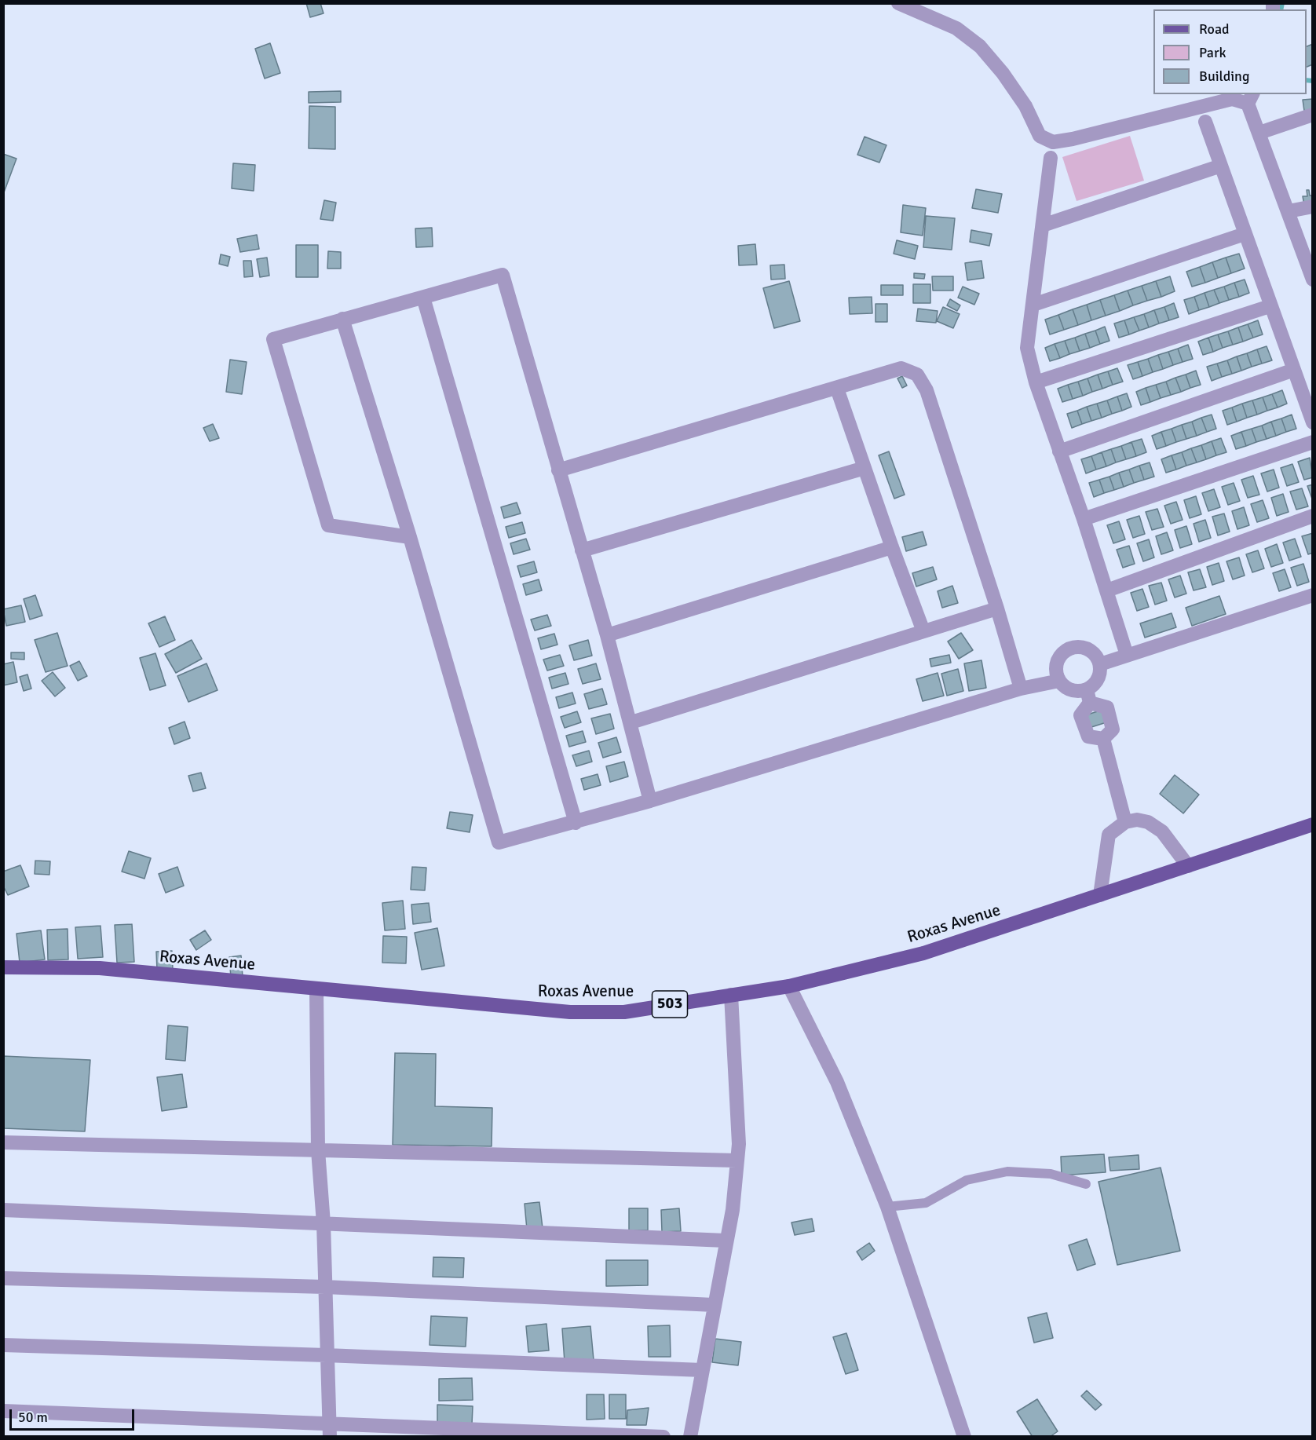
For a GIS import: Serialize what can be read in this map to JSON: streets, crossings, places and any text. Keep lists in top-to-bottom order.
{
  "streets": {
    "main road": ["Roxas Avenue", "503"]
  },
  "legend": ["Road", "Park", "Building"],
  "scale_bar": "50 m"
}
